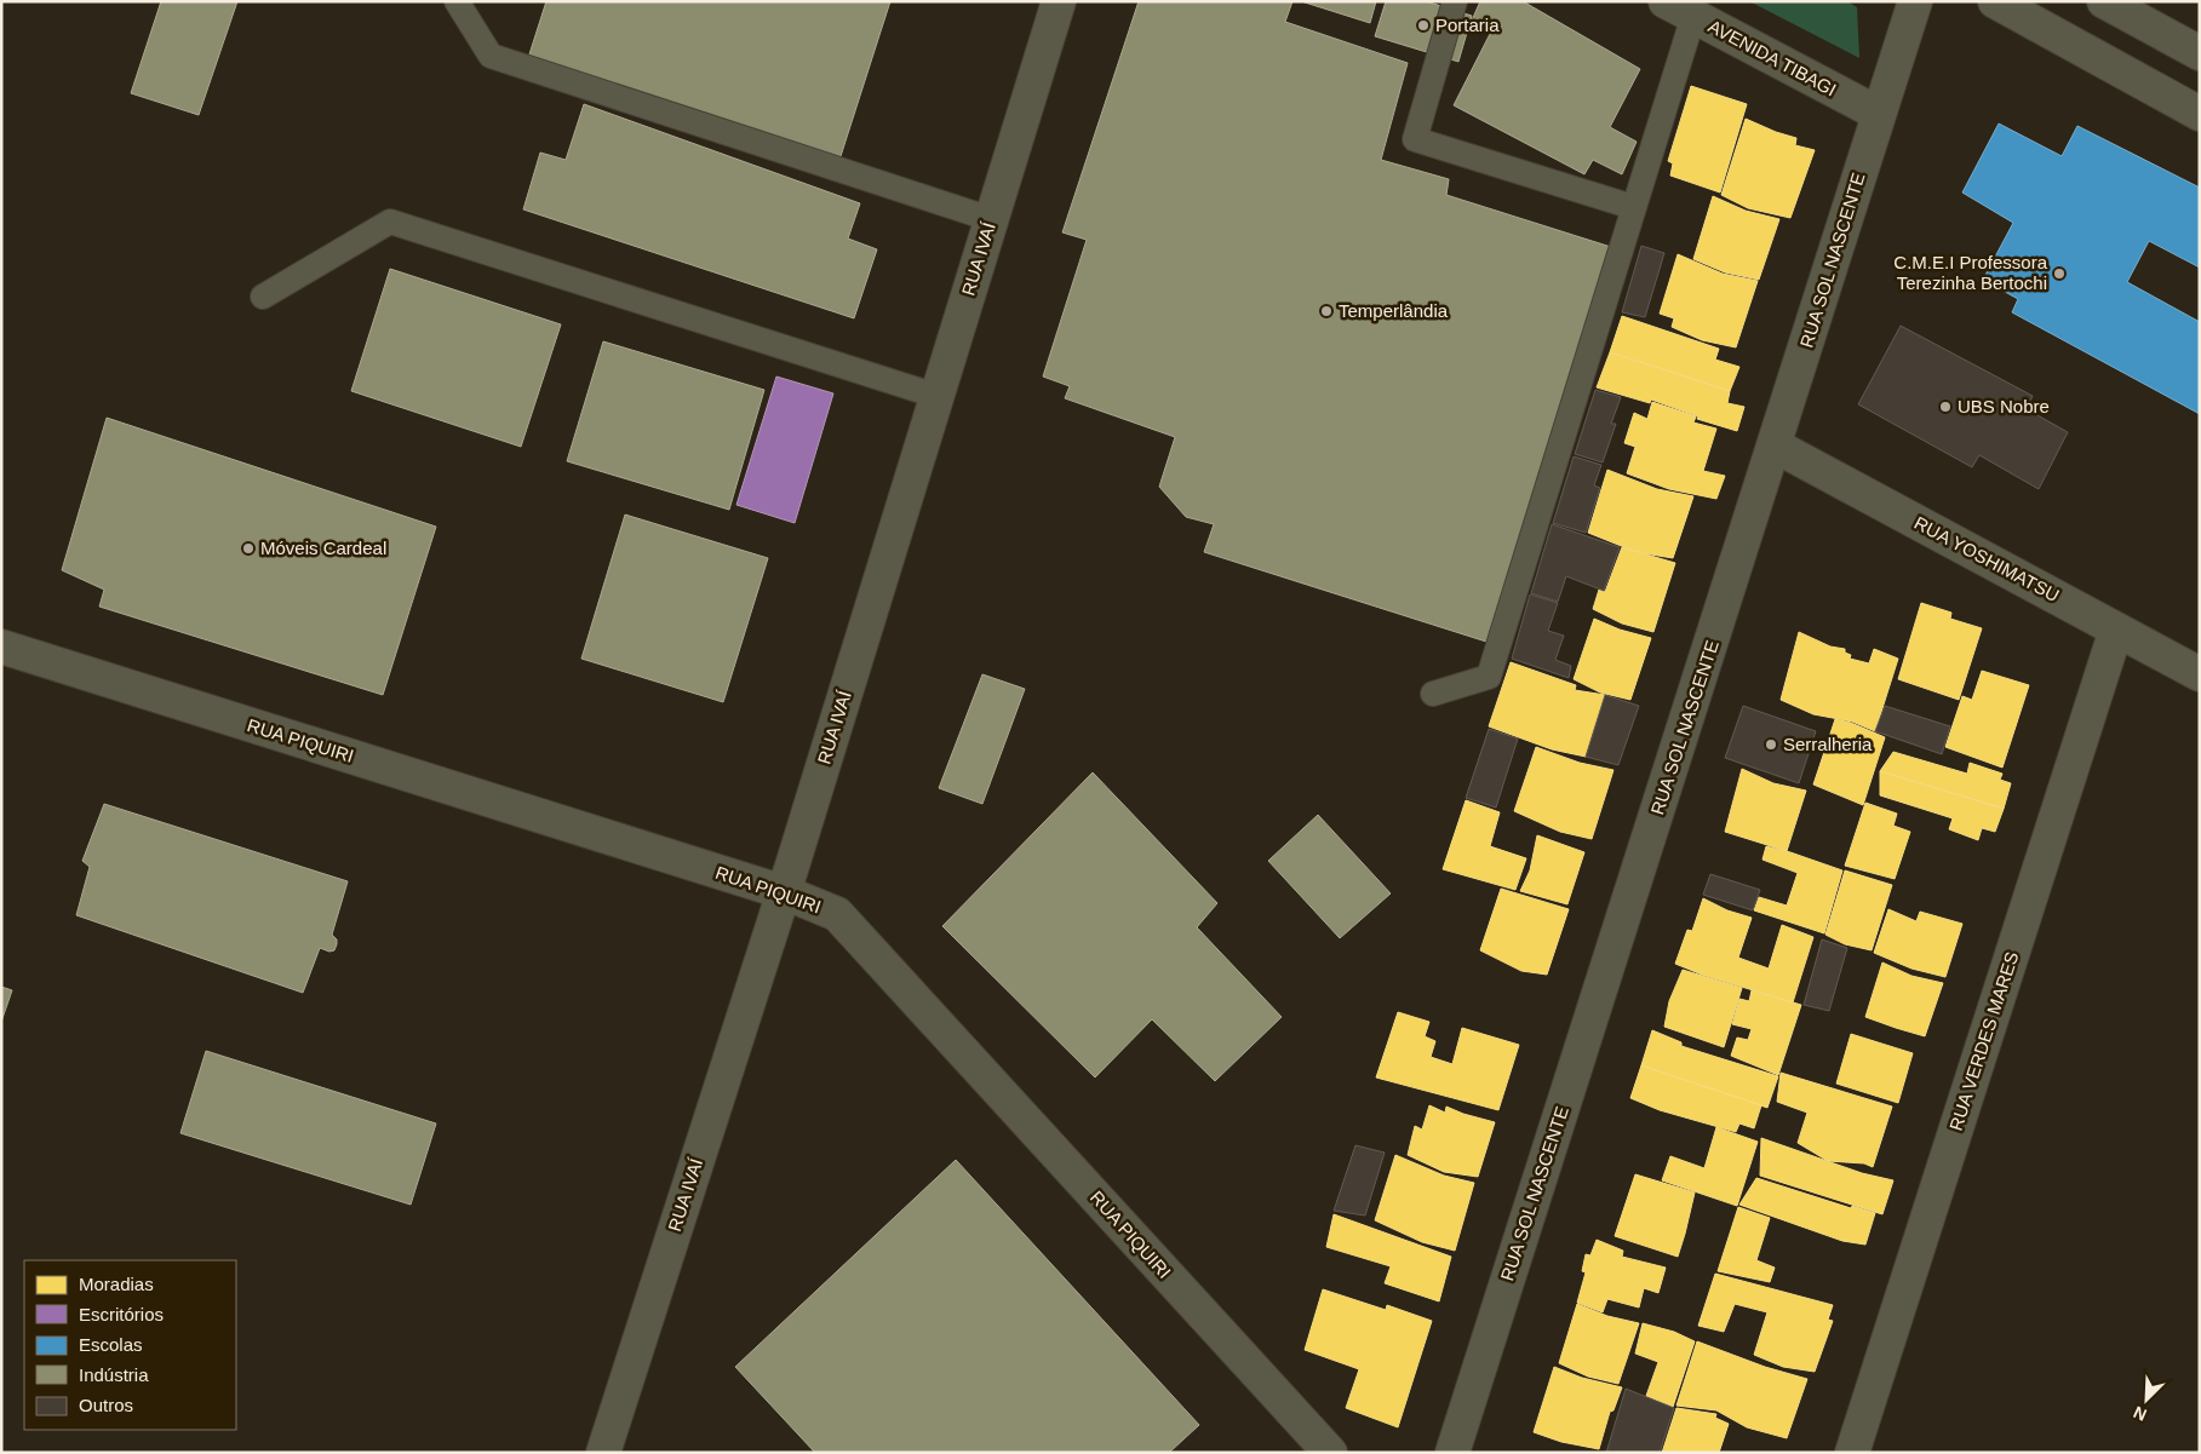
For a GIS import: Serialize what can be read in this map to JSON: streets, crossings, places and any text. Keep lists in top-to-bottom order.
{
  "streets": {
    "street": [
      "AVENIDA TIBAGI",
      "RUA IVAÍ",
      "RUA SOL NASCENTE",
      "RUA YOSHIMATSU",
      "RUA PIQUIRI",
      "RUA VERDES MARES"
    ]
  },
  "crossings": [
    ["AVENIDA TIBAGI", "RUA SOL NASCENTE"],
    ["RUA IVAÍ", "RUA PIQUIRI"],
    ["RUA SOL NASCENTE", "RUA YOSHIMATSU"],
    ["RUA YOSHIMATSU", "RUA VERDES MARES"]
  ],
  "places": [
    "Portaria",
    "C.M.E.I Professora Terezinha Bertochi",
    "Temperlândia",
    "UBS Nobre",
    "Móveis Cardeal",
    "Serralheria"
  ],
  "legend": [
    "Moradias",
    "Escritórios",
    "Escolas",
    "Indústria",
    "Outros"
  ],
  "north": "bottom left"
}
